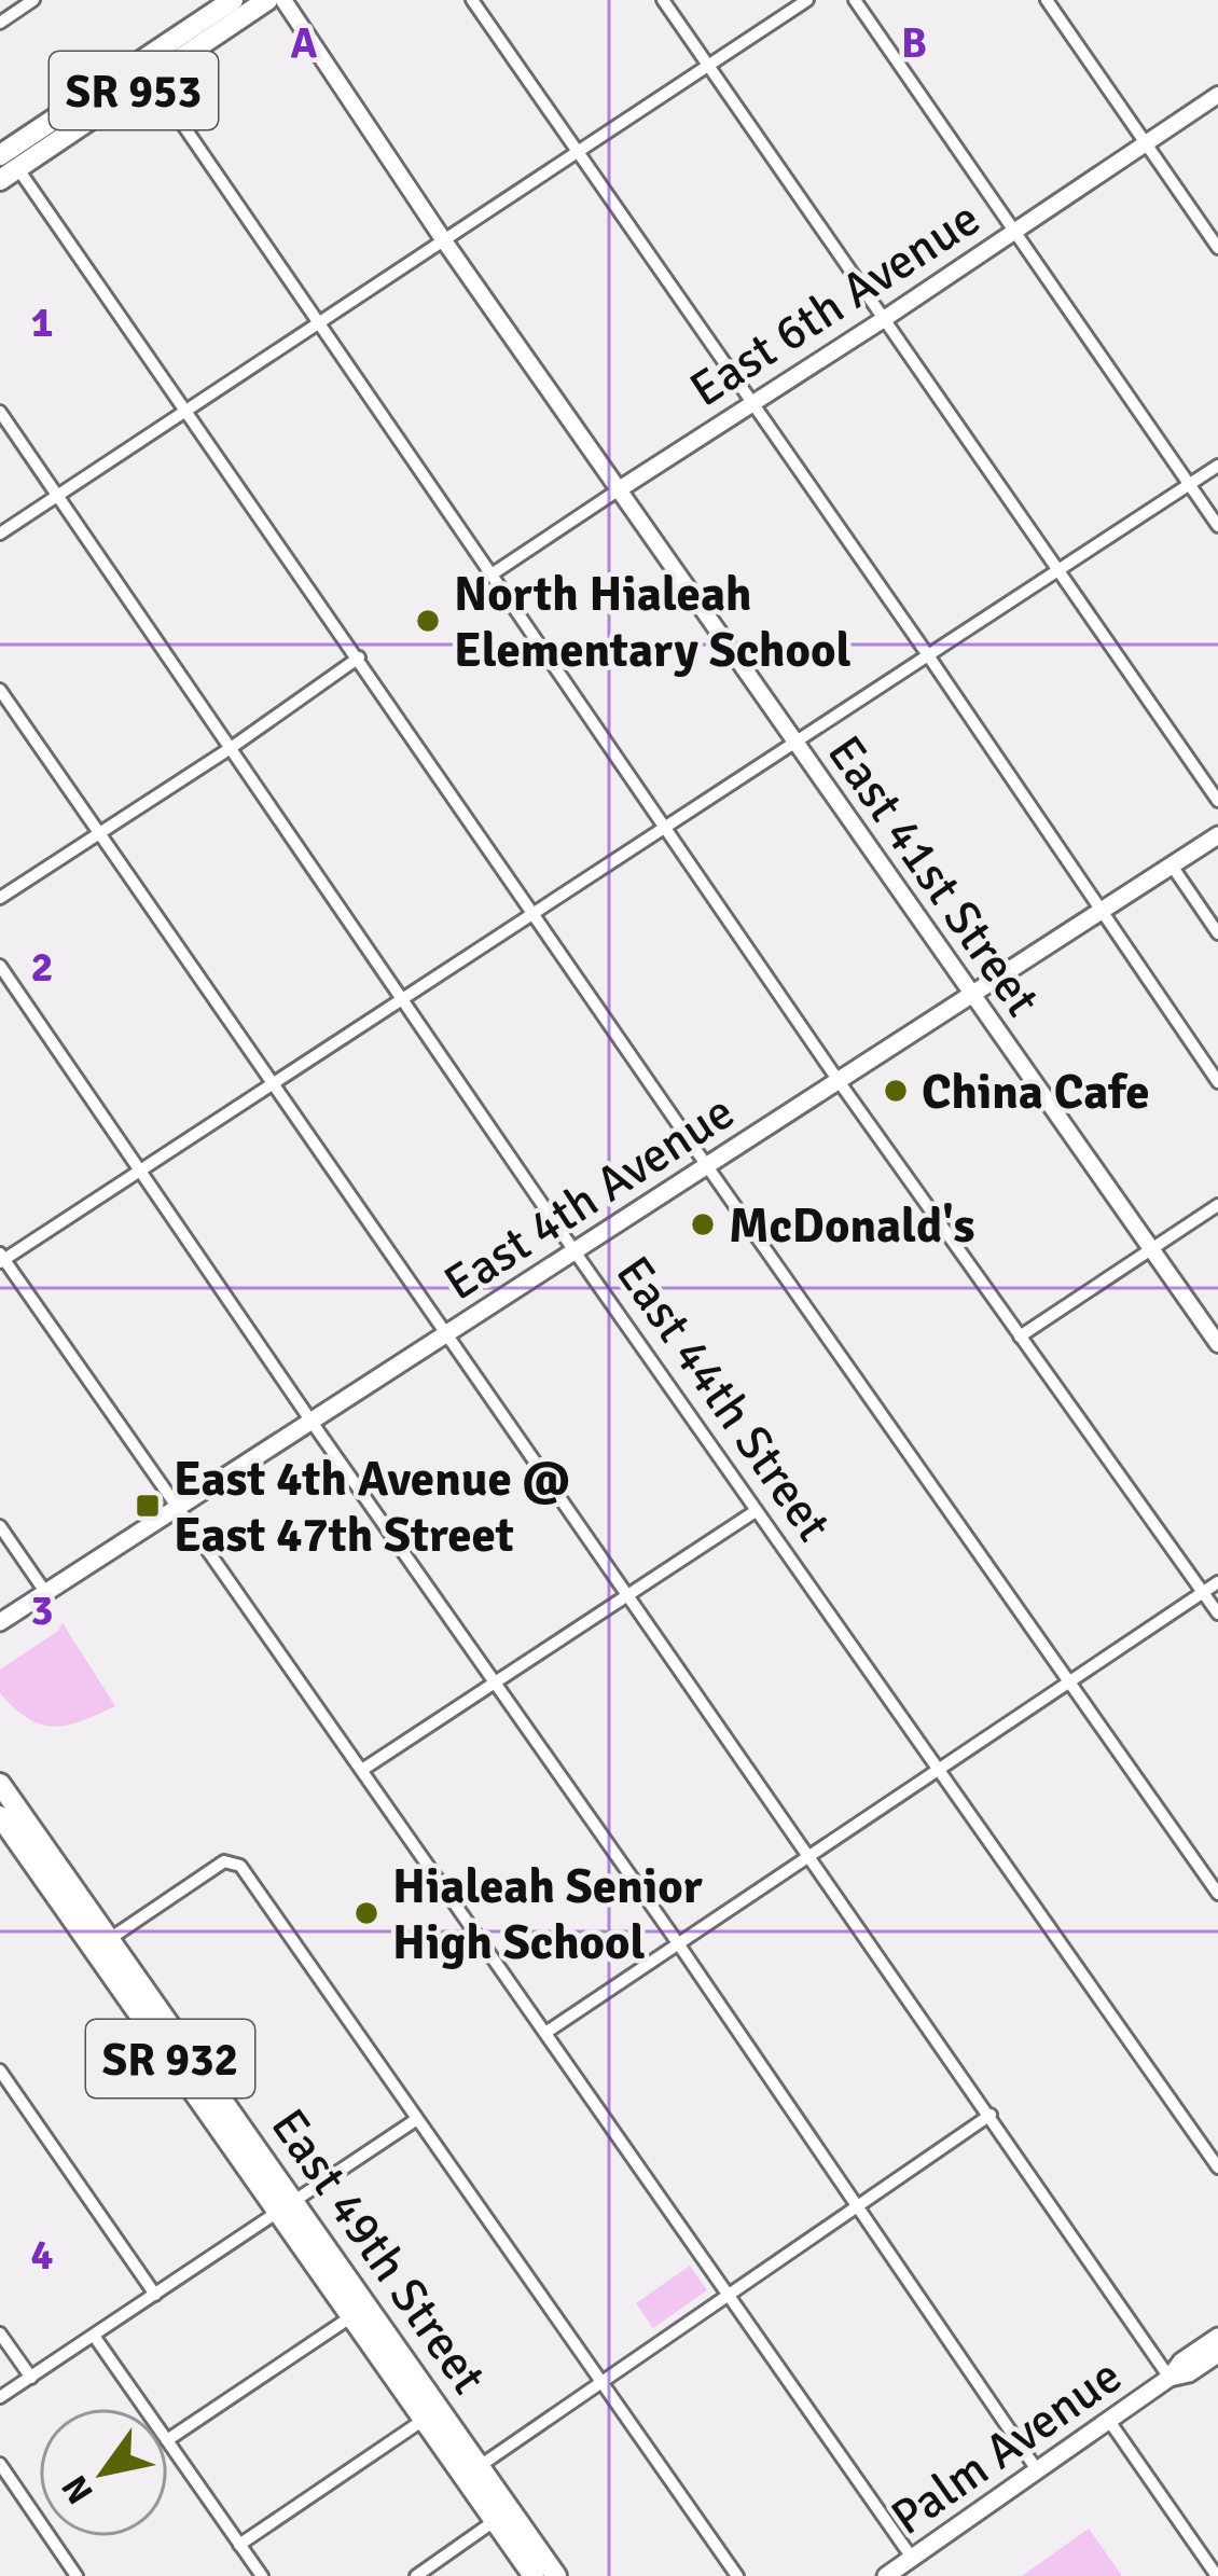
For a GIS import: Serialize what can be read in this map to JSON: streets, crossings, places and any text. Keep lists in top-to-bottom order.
{
  "streets": {
    "main road": [
      "SR 953",
      "East 4th Avenue",
      "SR 932",
      "East 49th Street",
      "Palm Avenue"
    ],
    "street": ["East 6th Avenue", "East 41st Street", "East 44th Street"]
  },
  "crossings": [
    ["East 6th Avenue", "East 41st Street"],
    ["East 41st Street", "East 4th Avenue"],
    ["East 4th Avenue", "East 44th Street"]
  ],
  "places": {
    "other": [
      "North Hialeah Elementary School",
      "China Cafe",
      "McDonald's",
      "Hialeah Senior High School"
    ],
    "transit": ["East 4th Avenue @ East 47th Street"]
  },
  "north": "bottom left",
  "grid": {
    "columns": ["A", "B"],
    "rows": [
      "1",
      "2",
      "3",
      "4"
    ]
  }
}
